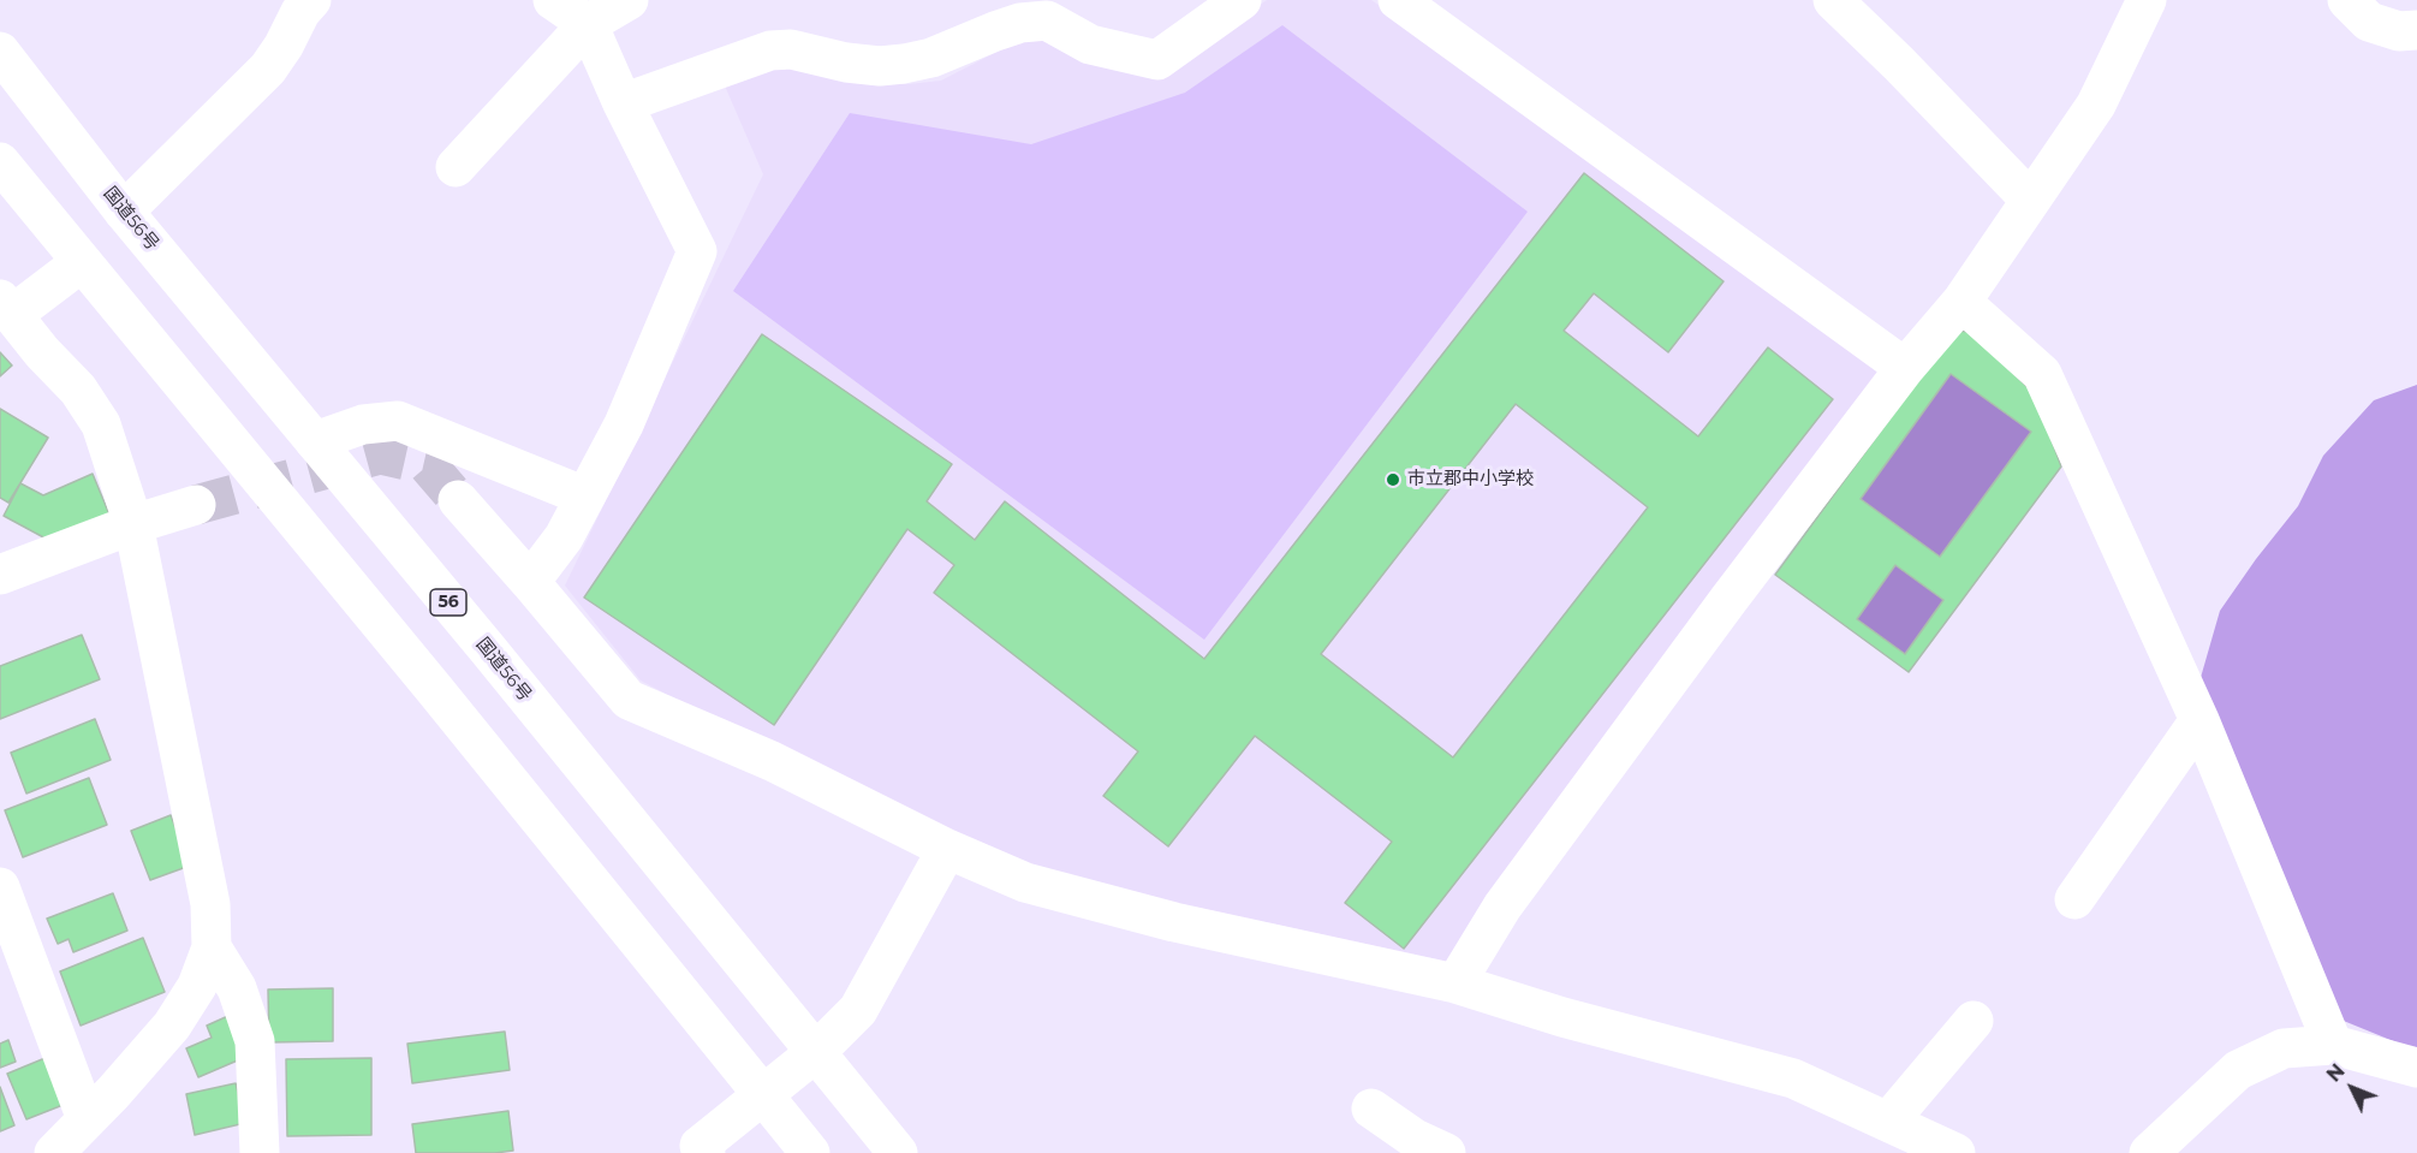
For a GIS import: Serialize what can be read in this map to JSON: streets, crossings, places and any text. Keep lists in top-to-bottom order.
{
  "streets": {
    "main road": ["国道56号", "56"]
  },
  "places": ["市立郡中小学校"],
  "north": "top left"
}
